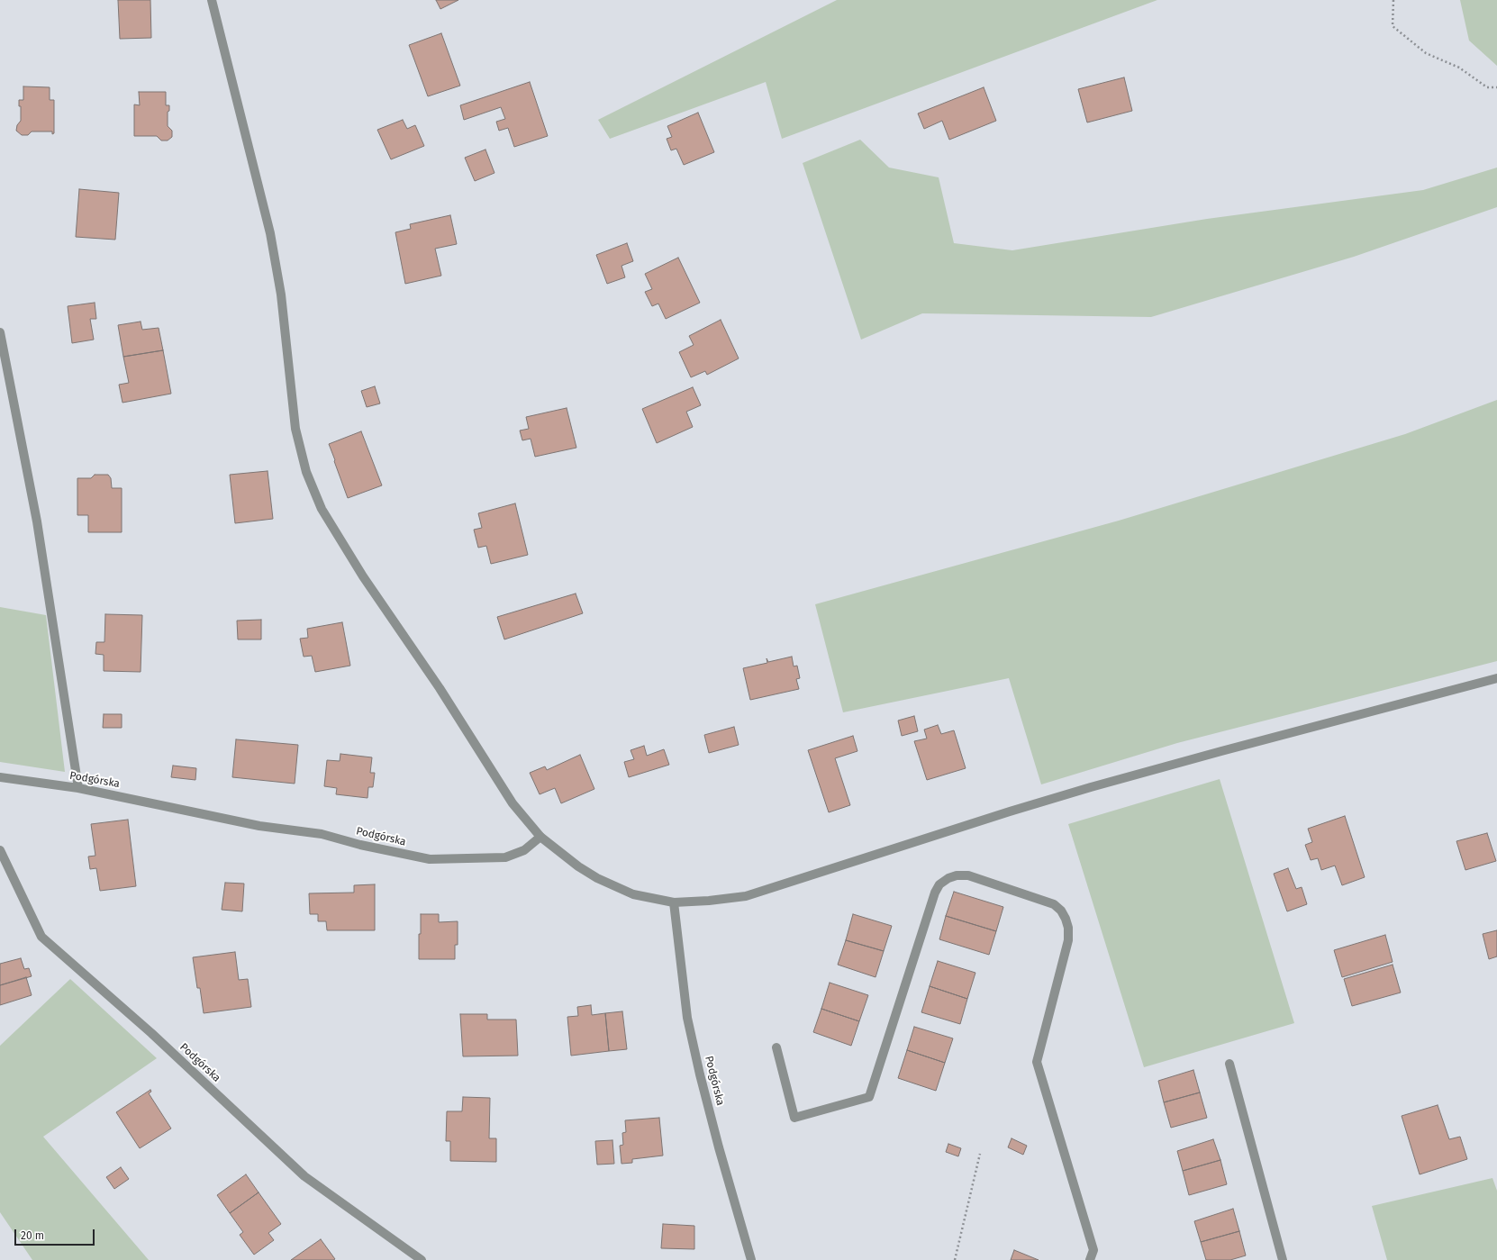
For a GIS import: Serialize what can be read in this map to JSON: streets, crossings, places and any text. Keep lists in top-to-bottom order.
{
  "streets": {
    "street": ["Podgórska"]
  },
  "scale_bar": "20 m"
}
